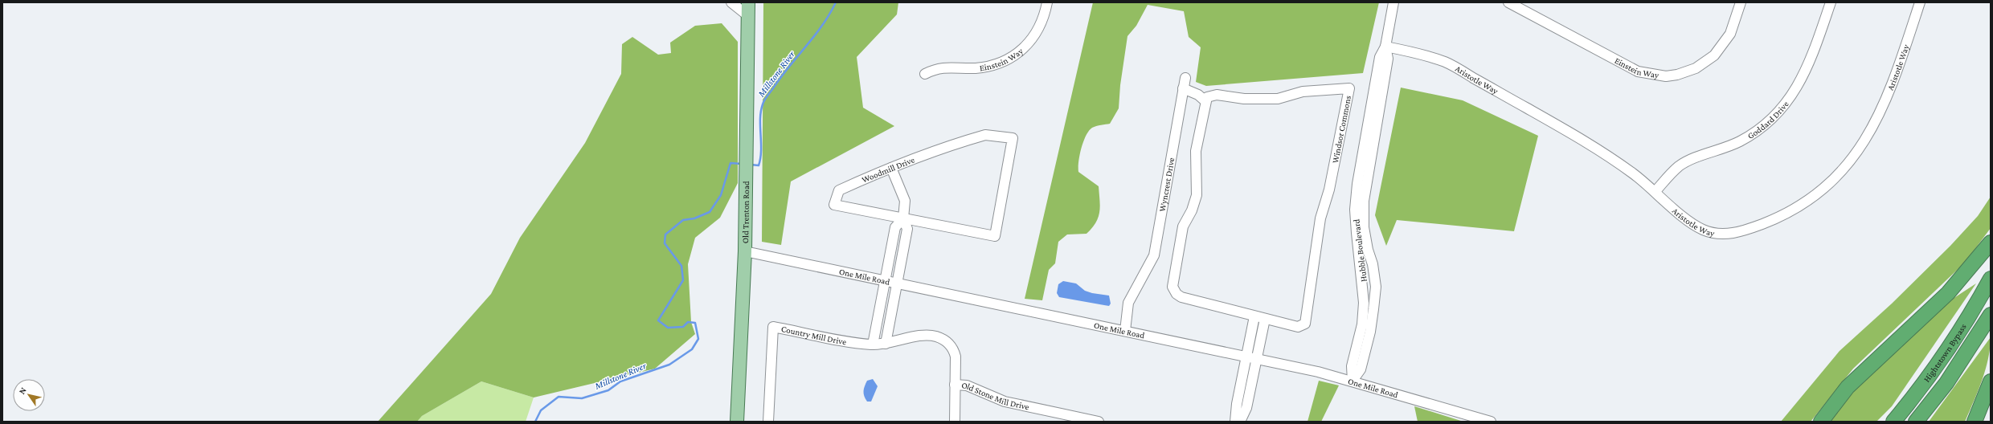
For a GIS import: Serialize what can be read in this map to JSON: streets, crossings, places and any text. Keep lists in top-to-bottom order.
{
  "streets": {
    "highway": ["Hightstown Bypass"],
    "main road": ["Old Trenton Road"],
    "street": [
      "Einstein Way",
      "Aristotle Way",
      "Goddard Drive",
      "Windsor Commons",
      "Woodmill Drive",
      "Wyncrest Drive",
      "Hubble Boulevard",
      "One Mile Road",
      "Country Mill Drive",
      "Old Stone Mill Drive"
    ]
  },
  "crossings": [
    ["Aristotle Way", "Goddard Drive"],
    ["Aristotle Way", "Hubble Boulevard"],
    ["Wyncrest Drive", "One Mile Road"],
    ["Old Trenton Road", "One Mile Road"],
    ["Hubble Boulevard", "One Mile Road"],
    ["Country Mill Drive", "Old Stone Mill Drive"]
  ],
  "water": ["Millstone River"],
  "north": "top left"
}
